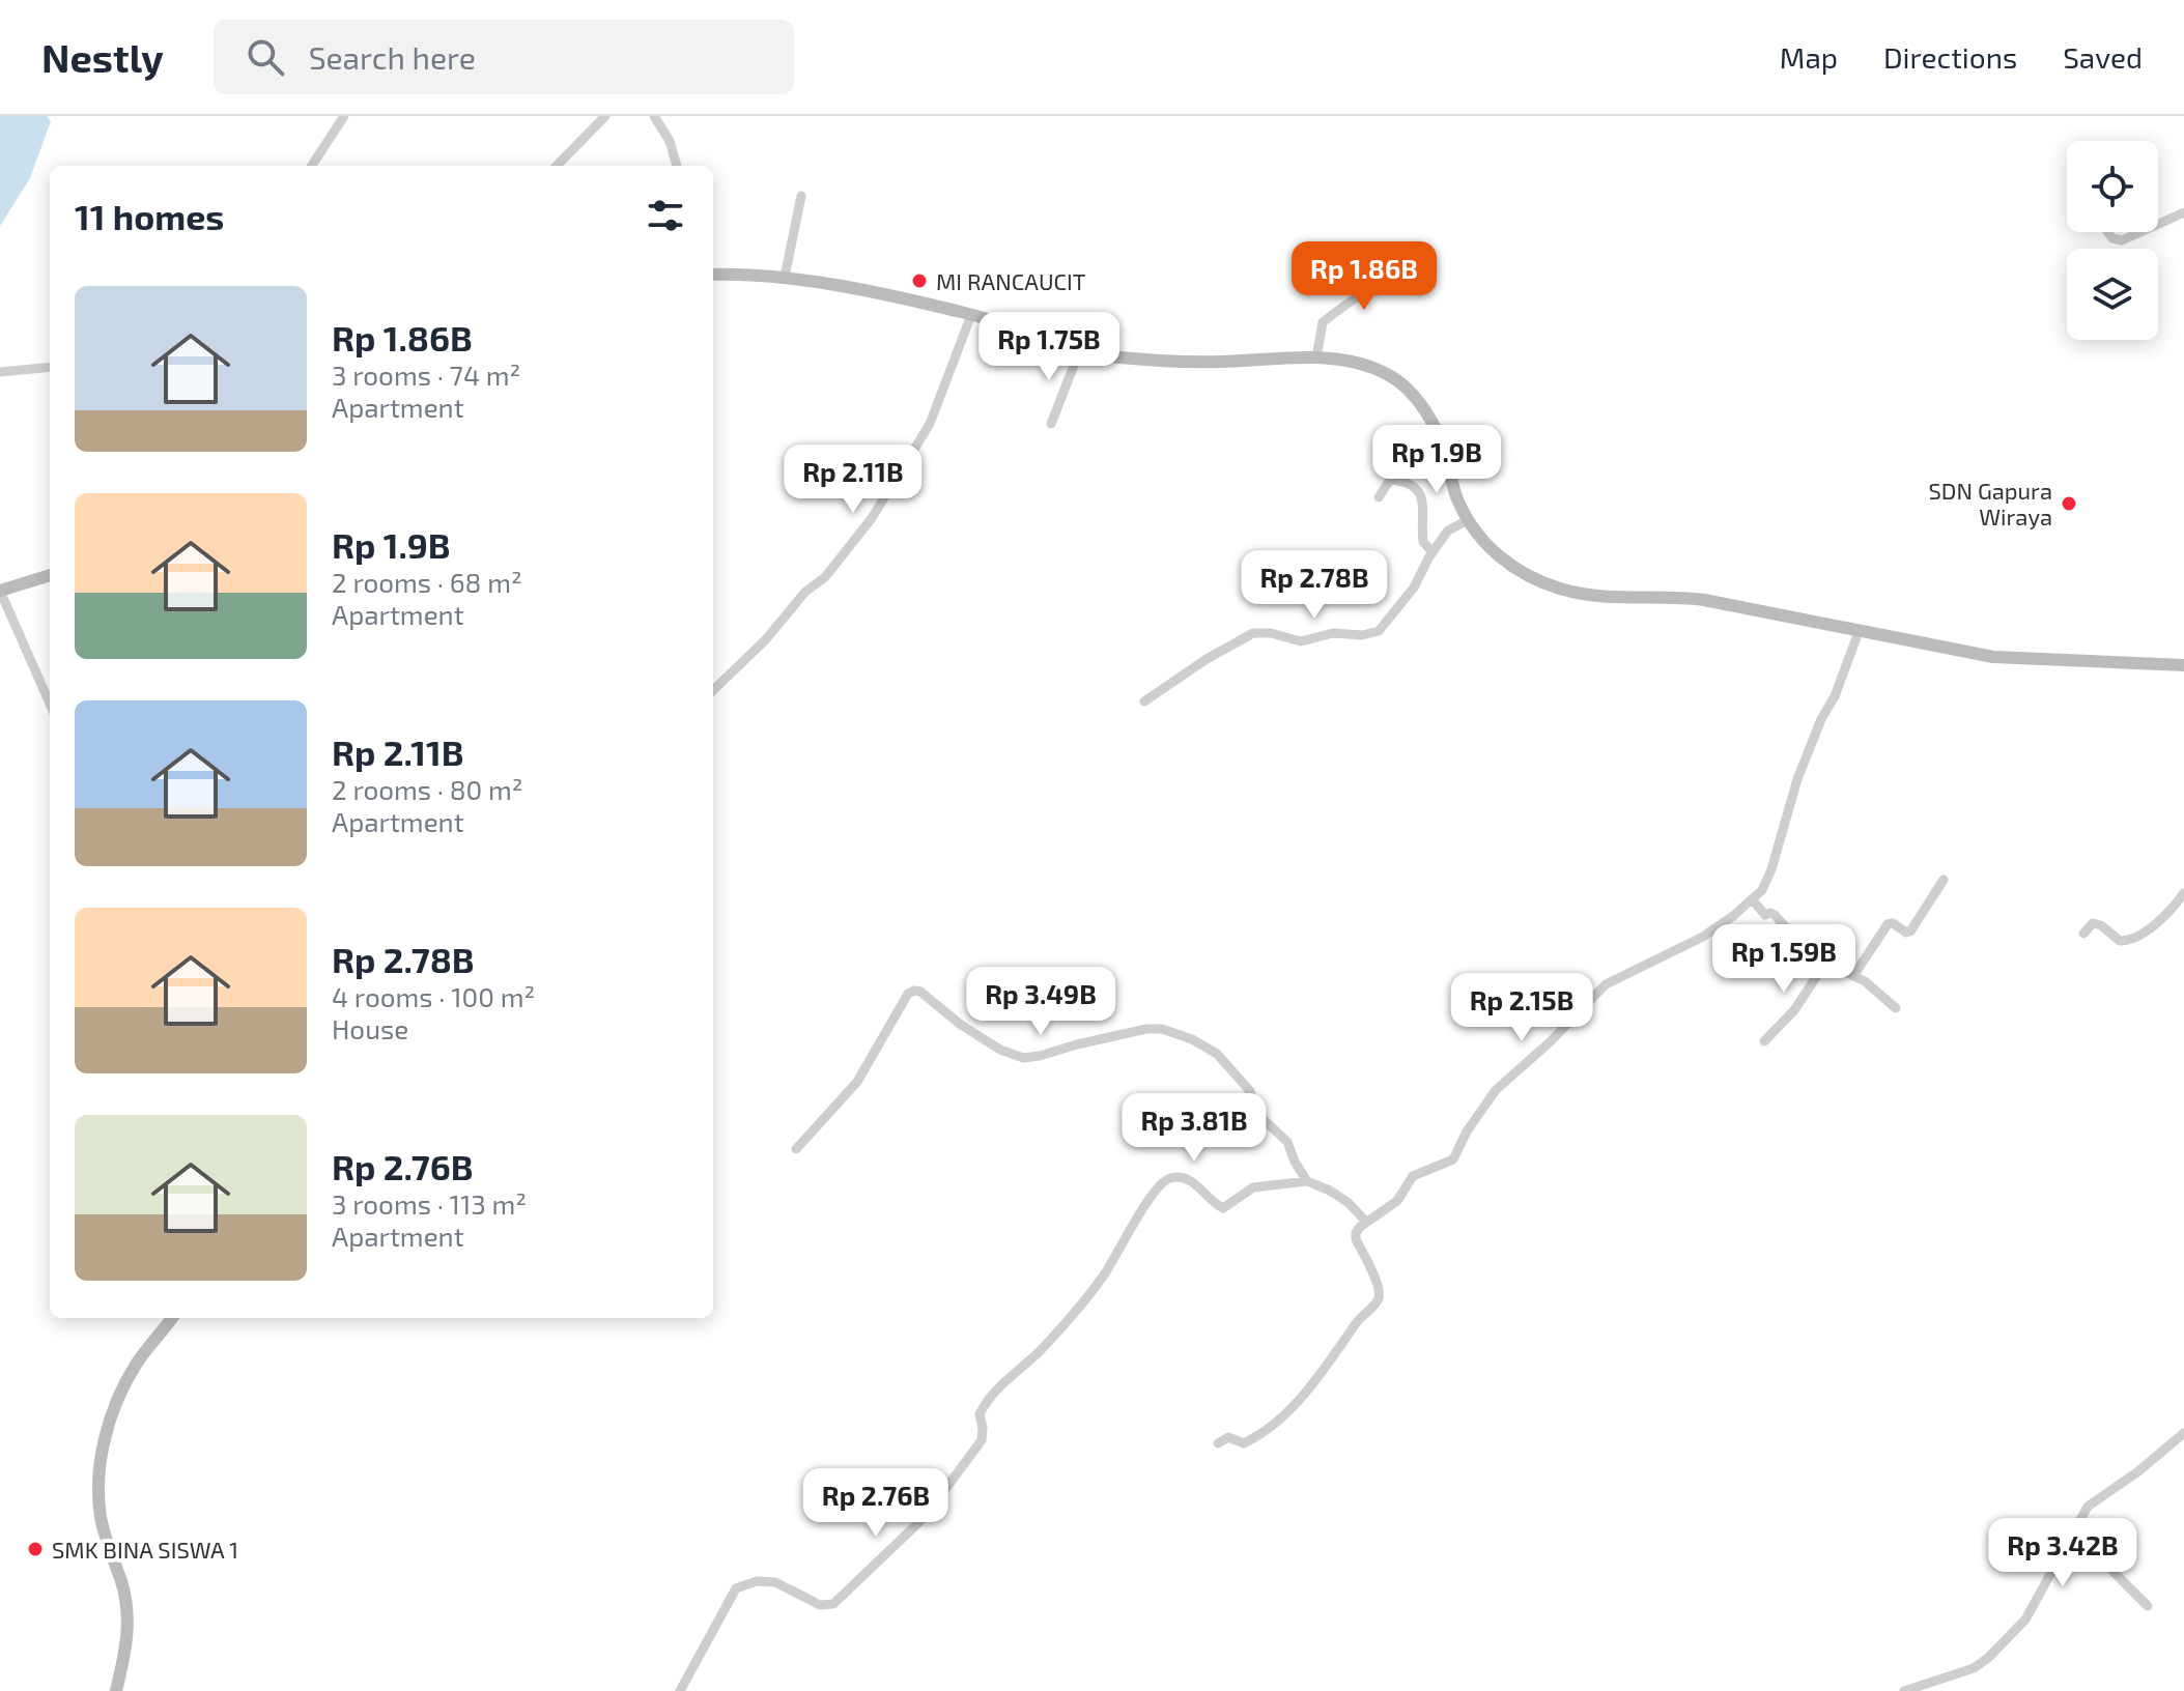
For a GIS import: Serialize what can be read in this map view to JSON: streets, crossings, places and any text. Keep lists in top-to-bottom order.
{
  "places": ["MI RANCAUCIT", "SDN Gapura Wiraya", "SMK BINA SISWA 1"],
  "page": {
    "header": "Nestly",
    "search": "Search here",
    "nav": ["Map", "Directions", "Saved"],
    "heading": "11 homes",
    "price": [
      "Rp 1.86B",
      "Rp 1.75B",
      "Rp 1.9B",
      "Rp 2.11B",
      "Rp 2.78B",
      "Rp 1.59B",
      "Rp 3.49B",
      "Rp 2.15B",
      "Rp 3.81B",
      "Rp 2.76B",
      "Rp 3.42B"
    ],
    "list": [
      {
        "name": "Rp 1.86B",
        "note": "3 rooms · 74 m² · Apartment"
      },
      {
        "name": "Rp 1.9B",
        "note": "2 rooms · 68 m² · Apartment"
      },
      {
        "name": "Rp 2.11B",
        "note": "2 rooms · 80 m² · Apartment"
      },
      {
        "name": "Rp 2.78B",
        "note": "4 rooms · 100 m² · House"
      },
      {
        "name": "Rp 2.76B",
        "note": "3 rooms · 113 m² · Apartment"
      }
    ]
  }
}
